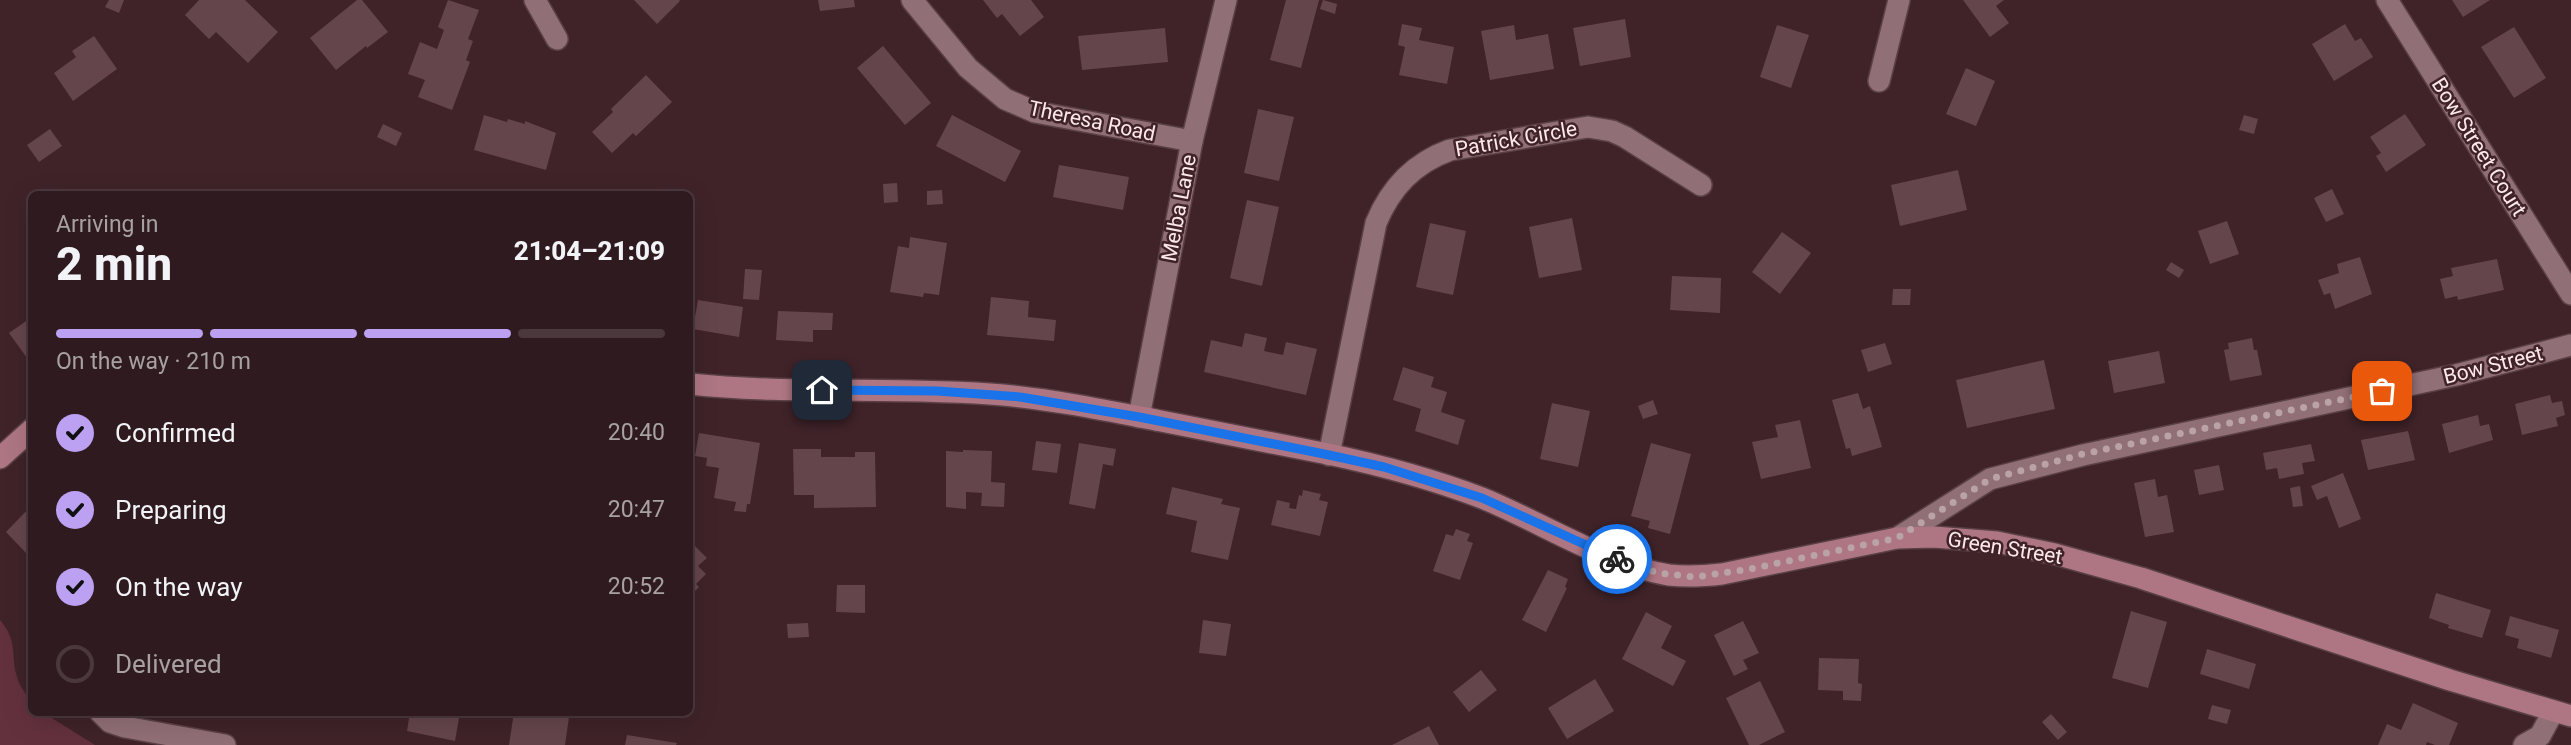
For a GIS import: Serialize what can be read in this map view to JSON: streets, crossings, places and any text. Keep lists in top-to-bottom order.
{
  "streets": {
    "street": [
      "Theresa Road",
      "Patrick Circle",
      "Bow Street Court",
      "Melba Lane",
      "Bow Street",
      "Green Street"
    ]
  },
  "crossings": [
    ["Theresa Road", "Melba Lane"],
    ["Patrick Circle", "Green Street"],
    ["Melba Lane", "Green Street"],
    ["Bow Street", "Green Street"]
  ],
  "page": {
    "heading": ["2 min", "Arriving in", "21:04–21:09"],
    "bar": "On the way · 210 m",
    "list": [
      ["Confirmed", "20:40"],
      ["Preparing", "20:47"],
      ["On the way", "20:52"],
      "Delivered"
    ]
  }
}
